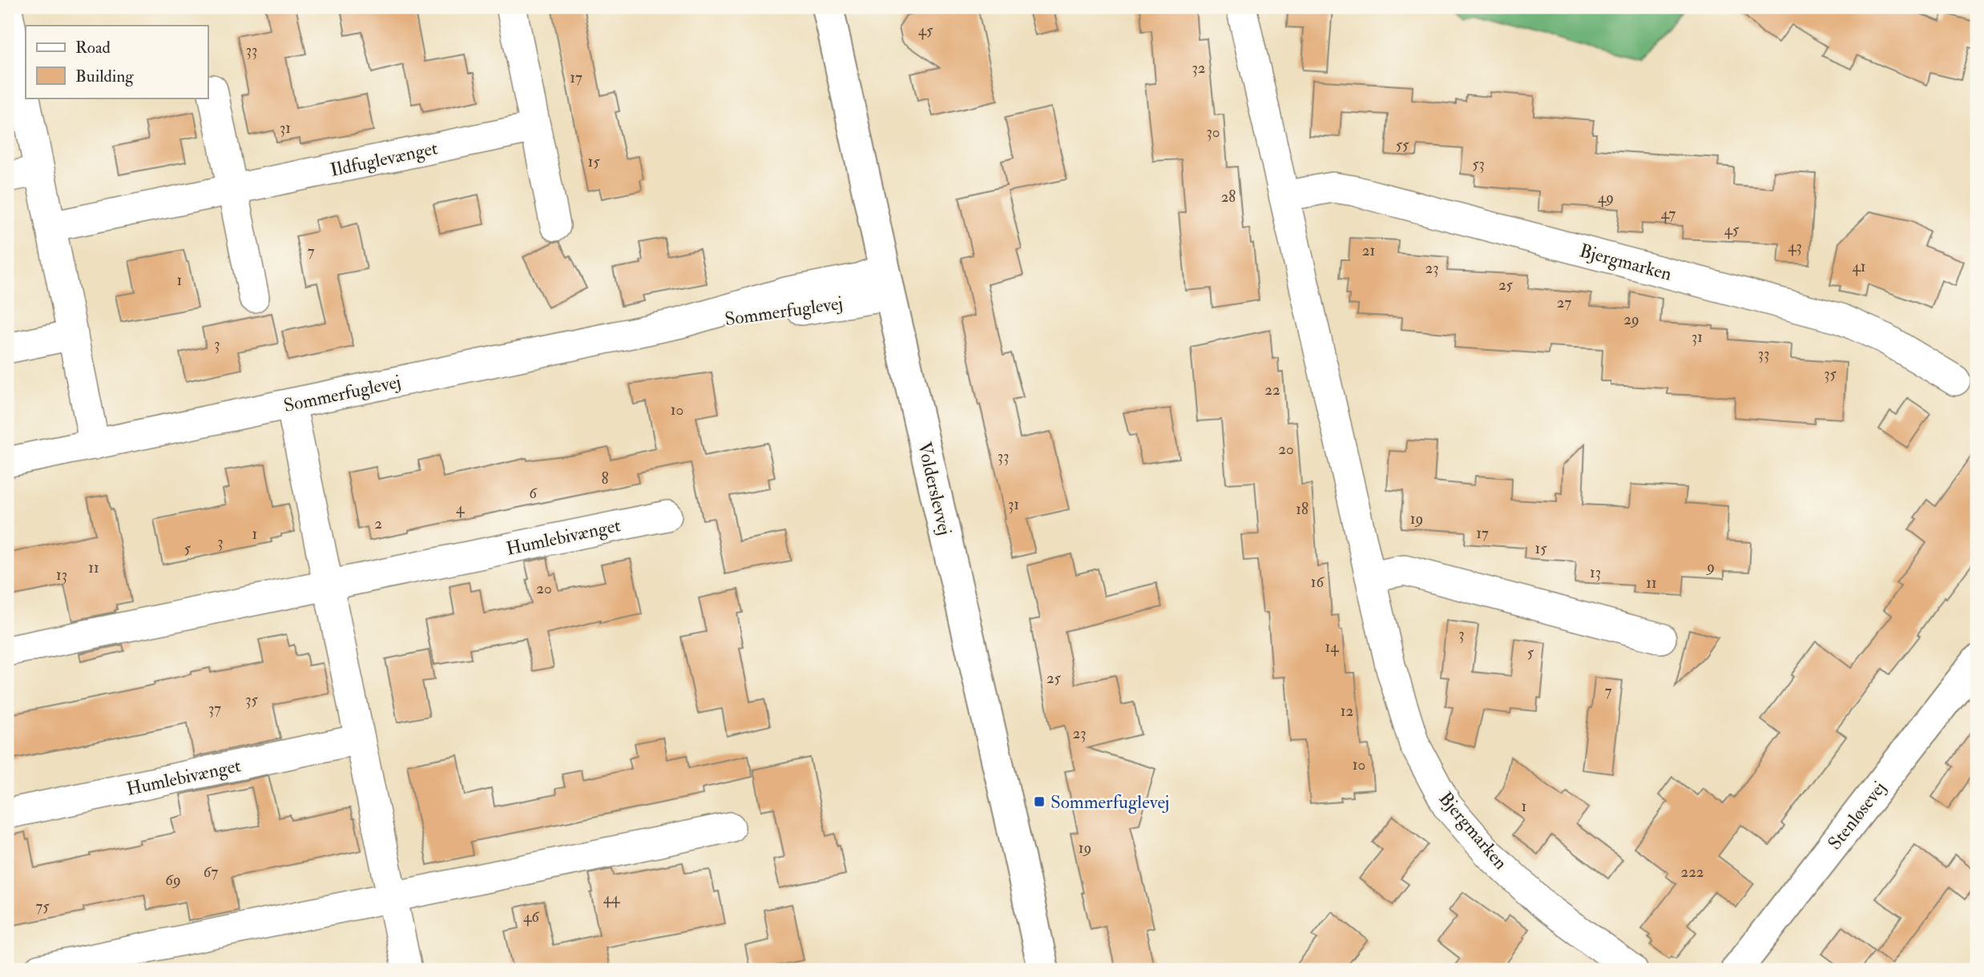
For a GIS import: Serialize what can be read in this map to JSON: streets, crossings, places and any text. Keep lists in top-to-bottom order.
{
  "streets": {
    "street": [
      "Ildfuglevænget",
      "Bjergmarken",
      "Sommerfuglevej",
      "Volderslevvej",
      "Humlebivænget",
      "Stenløsevej"
    ]
  },
  "crossings": [
    ["Sommerfuglevej", "Volderslevvej"]
  ],
  "places": {
    "transit": ["Sommerfuglevej"]
  },
  "house_numbers": [
    "45",
    "33",
    "32",
    "17",
    "31",
    "30",
    "55",
    "15",
    "53",
    "28",
    "49",
    "47",
    "45",
    "43",
    "21",
    "7",
    "41",
    "23",
    "1",
    "25",
    "27",
    "29",
    "31",
    "3",
    "33",
    "35",
    "22",
    "10",
    "20",
    "33",
    "8",
    "6",
    "31",
    "4",
    "18",
    "19",
    "2",
    "17",
    "1",
    "3",
    "5",
    "15",
    "9",
    "11",
    "13",
    "13",
    "16",
    "11",
    "20",
    "3",
    "14",
    "5",
    "25",
    "7",
    "35",
    "37",
    "12",
    "23",
    "10",
    "1",
    "19",
    "67",
    "222",
    "69",
    "44",
    "75",
    "46"
  ],
  "legend": ["Road", "Building"]
}
